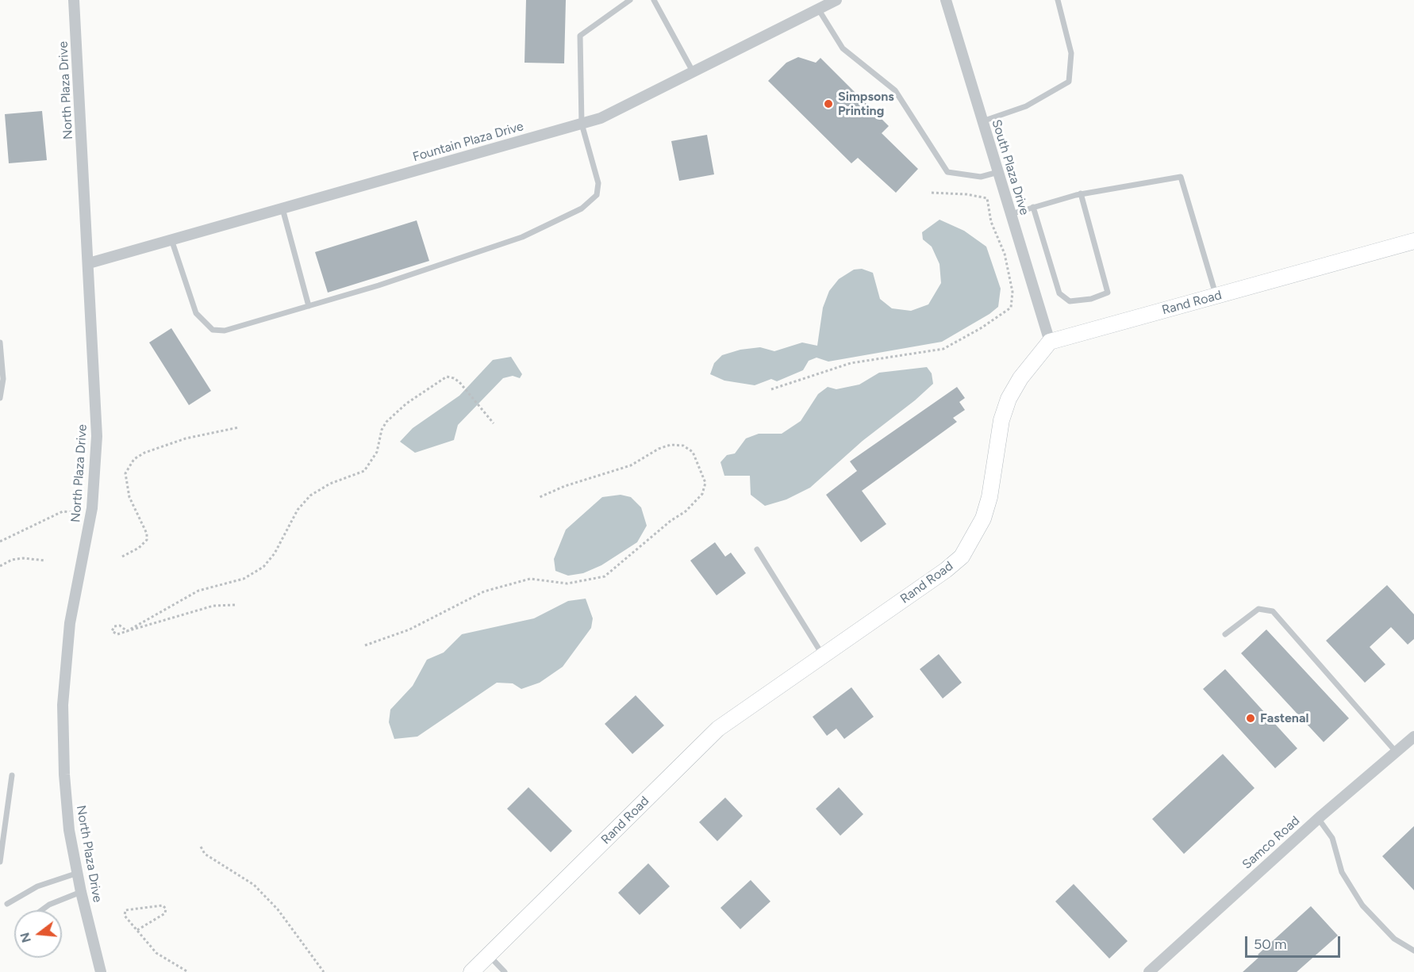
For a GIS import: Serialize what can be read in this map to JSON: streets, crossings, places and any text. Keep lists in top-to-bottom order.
{
  "streets": {
    "street": [
      "North Plaza Drive",
      "Fountain Plaza Drive",
      "South Plaza Drive",
      "Rand Road",
      "Samco Road"
    ]
  },
  "crossings": [
    ["North Plaza Drive", "Fountain Plaza Drive"],
    ["South Plaza Drive", "Rand Road"]
  ],
  "places": ["Simpsons Printing", "Fastenal"],
  "scale_bar": "50 m",
  "north": "left"
}
